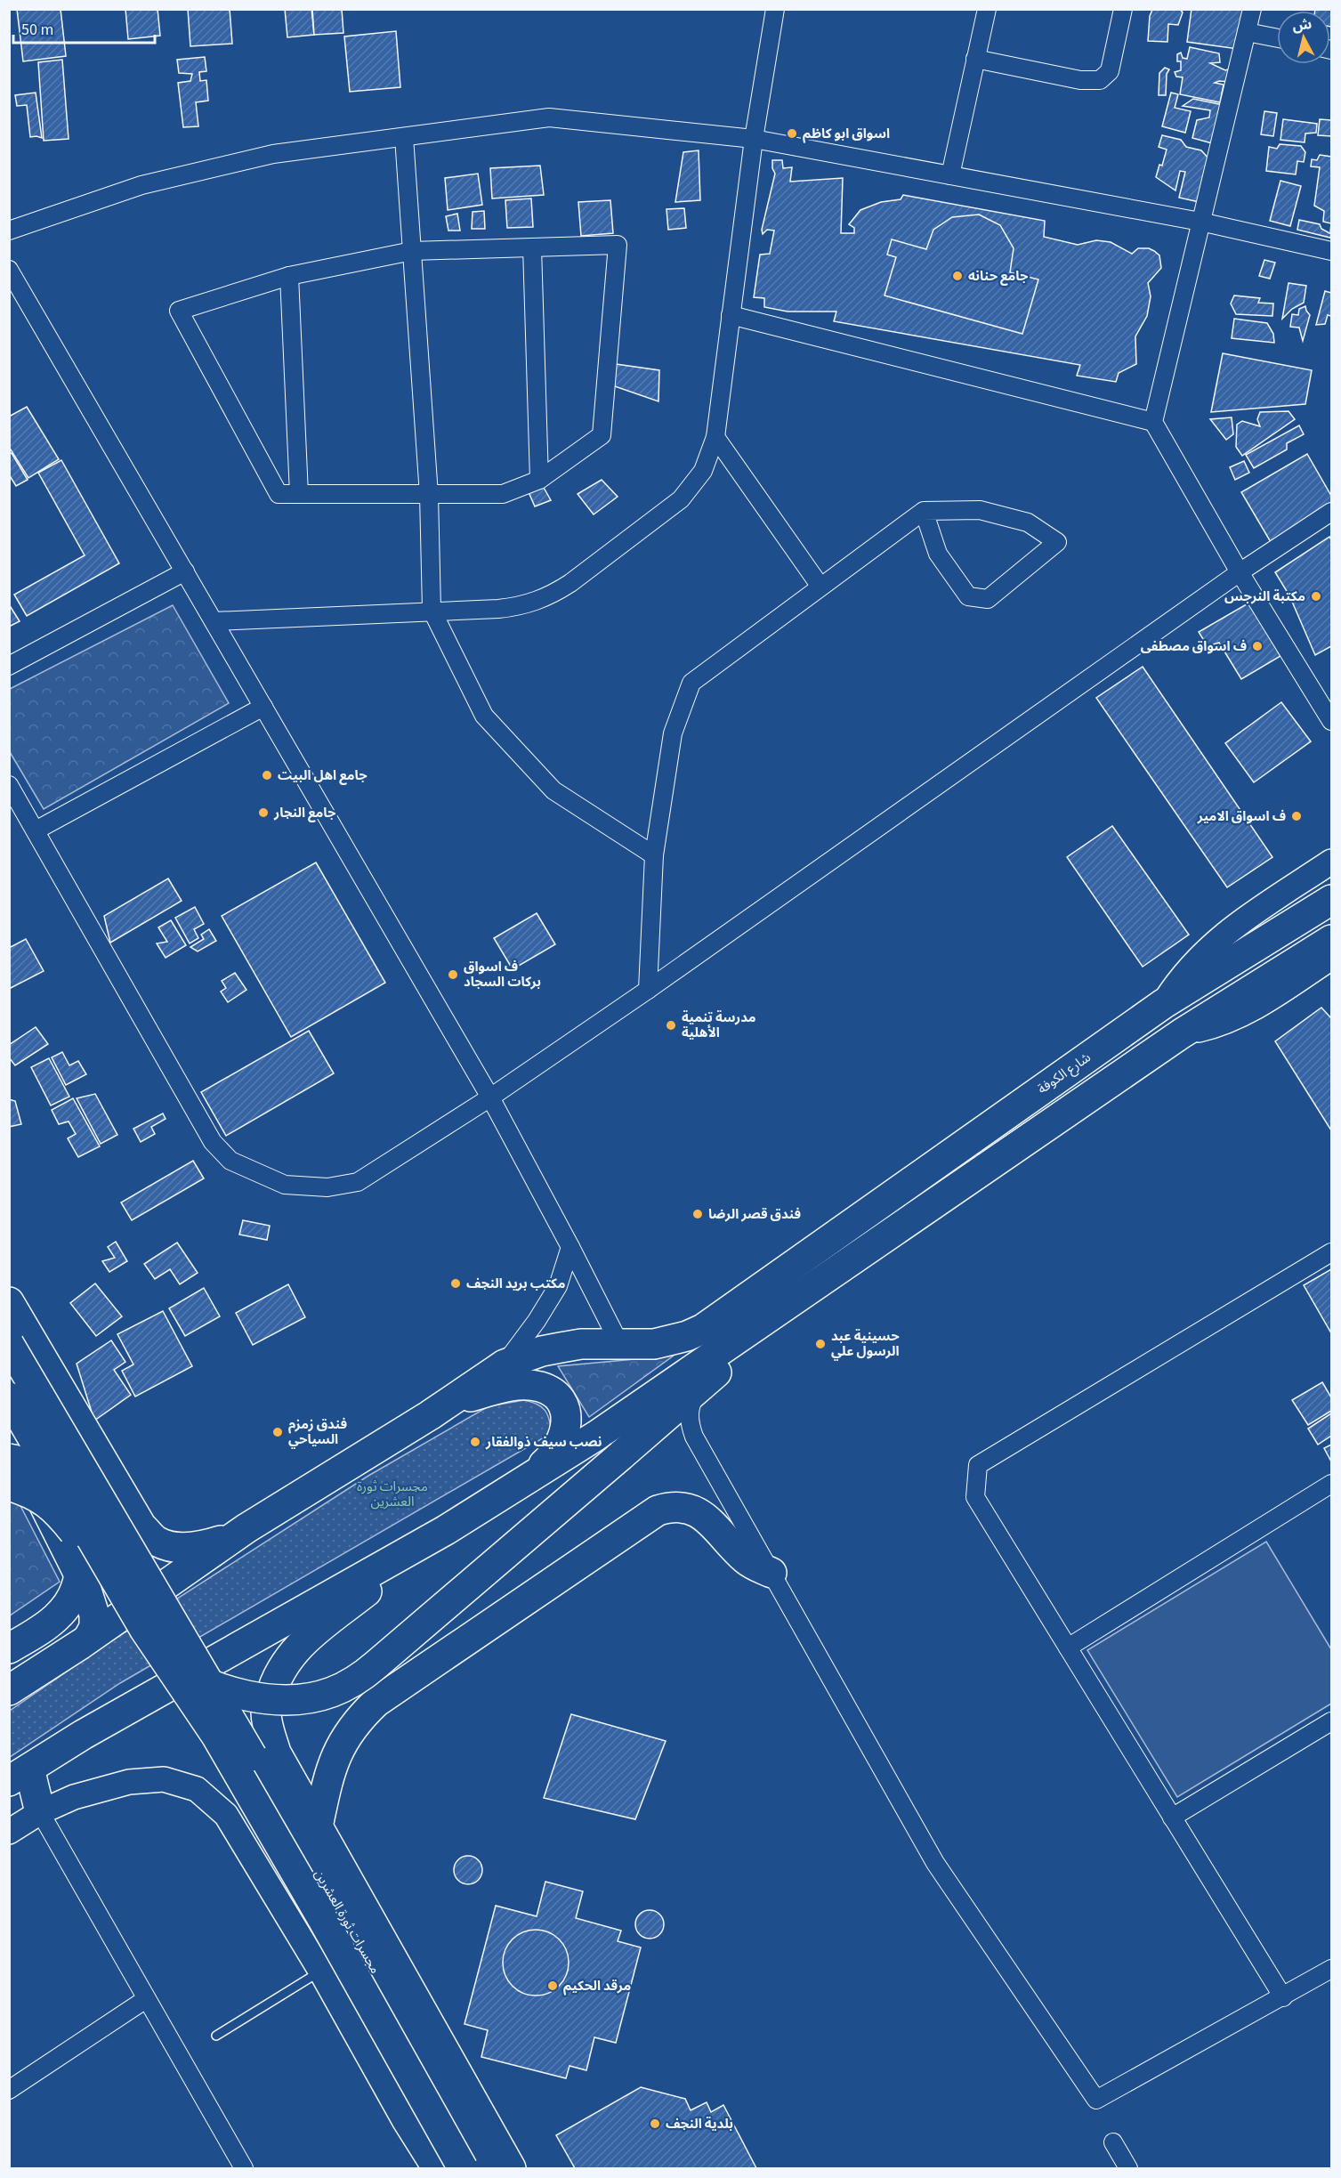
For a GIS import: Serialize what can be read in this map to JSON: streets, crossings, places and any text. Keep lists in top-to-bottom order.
{
  "streets": {
    "highway": ["شارع الكوفة", "مجسرات ثورة العشرين"]
  },
  "parks": ["مجسرات ثورة العشرين"],
  "places": [
    "اسواق ابو كاظم",
    "جامع حنانه",
    "مكتبة النرجس",
    "ف اسواق مصطفى",
    "جامع اهل البيت",
    "جامع النجار",
    "ف اسواق الامير",
    "ف اسواق بركات السجاد",
    "مدرسة تنمية الأهلية",
    "فندق قصر الرضا",
    "مكتب بريد النجف",
    "حسينية عبد الرسول علي",
    "فندق زمزم السياحي",
    "نصب سيف ذوالفقار",
    "مرقد الحكيم",
    "بلدية النجف"
  ],
  "scale_bar": "50 m",
  "north": "top"
}
